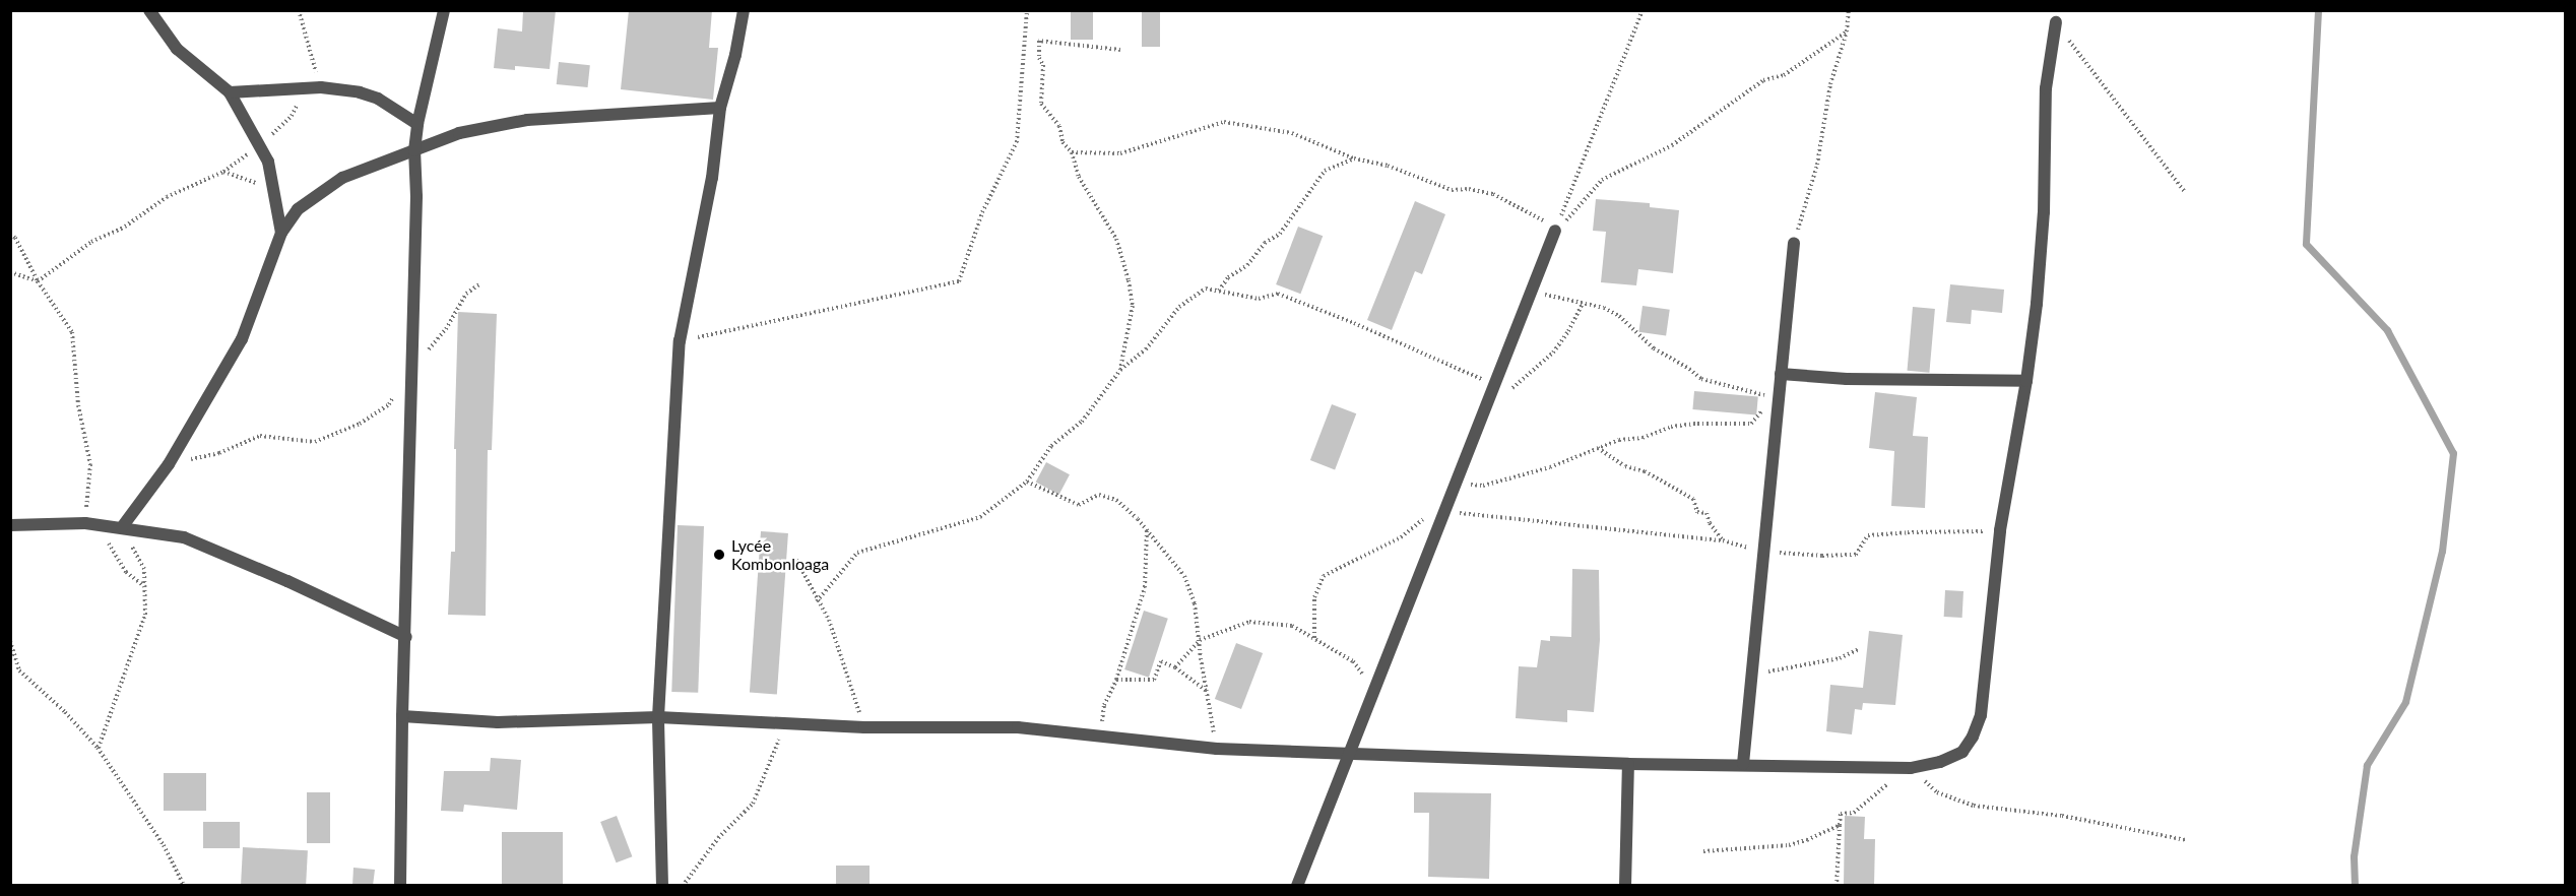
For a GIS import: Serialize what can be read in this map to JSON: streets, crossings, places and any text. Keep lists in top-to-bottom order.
{
  "places": ["Lycée Kombonloaga"]
}
